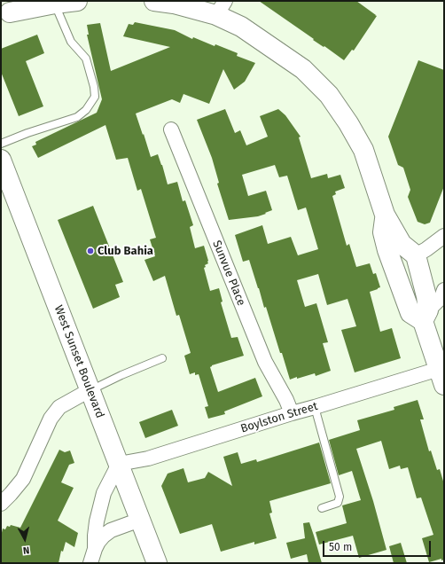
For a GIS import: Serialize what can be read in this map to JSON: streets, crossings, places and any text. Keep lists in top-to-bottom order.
{
  "streets": {
    "street": ["Sunvue Place", "West Sunset Boulevard", "Boylston Street"]
  },
  "crossings": [
    ["Sunvue Place", "Boylston Street"],
    ["West Sunset Boulevard", "Boylston Street"]
  ],
  "places": ["Club Bahia"],
  "scale_bar": "50 m",
  "north": "bottom"
}
